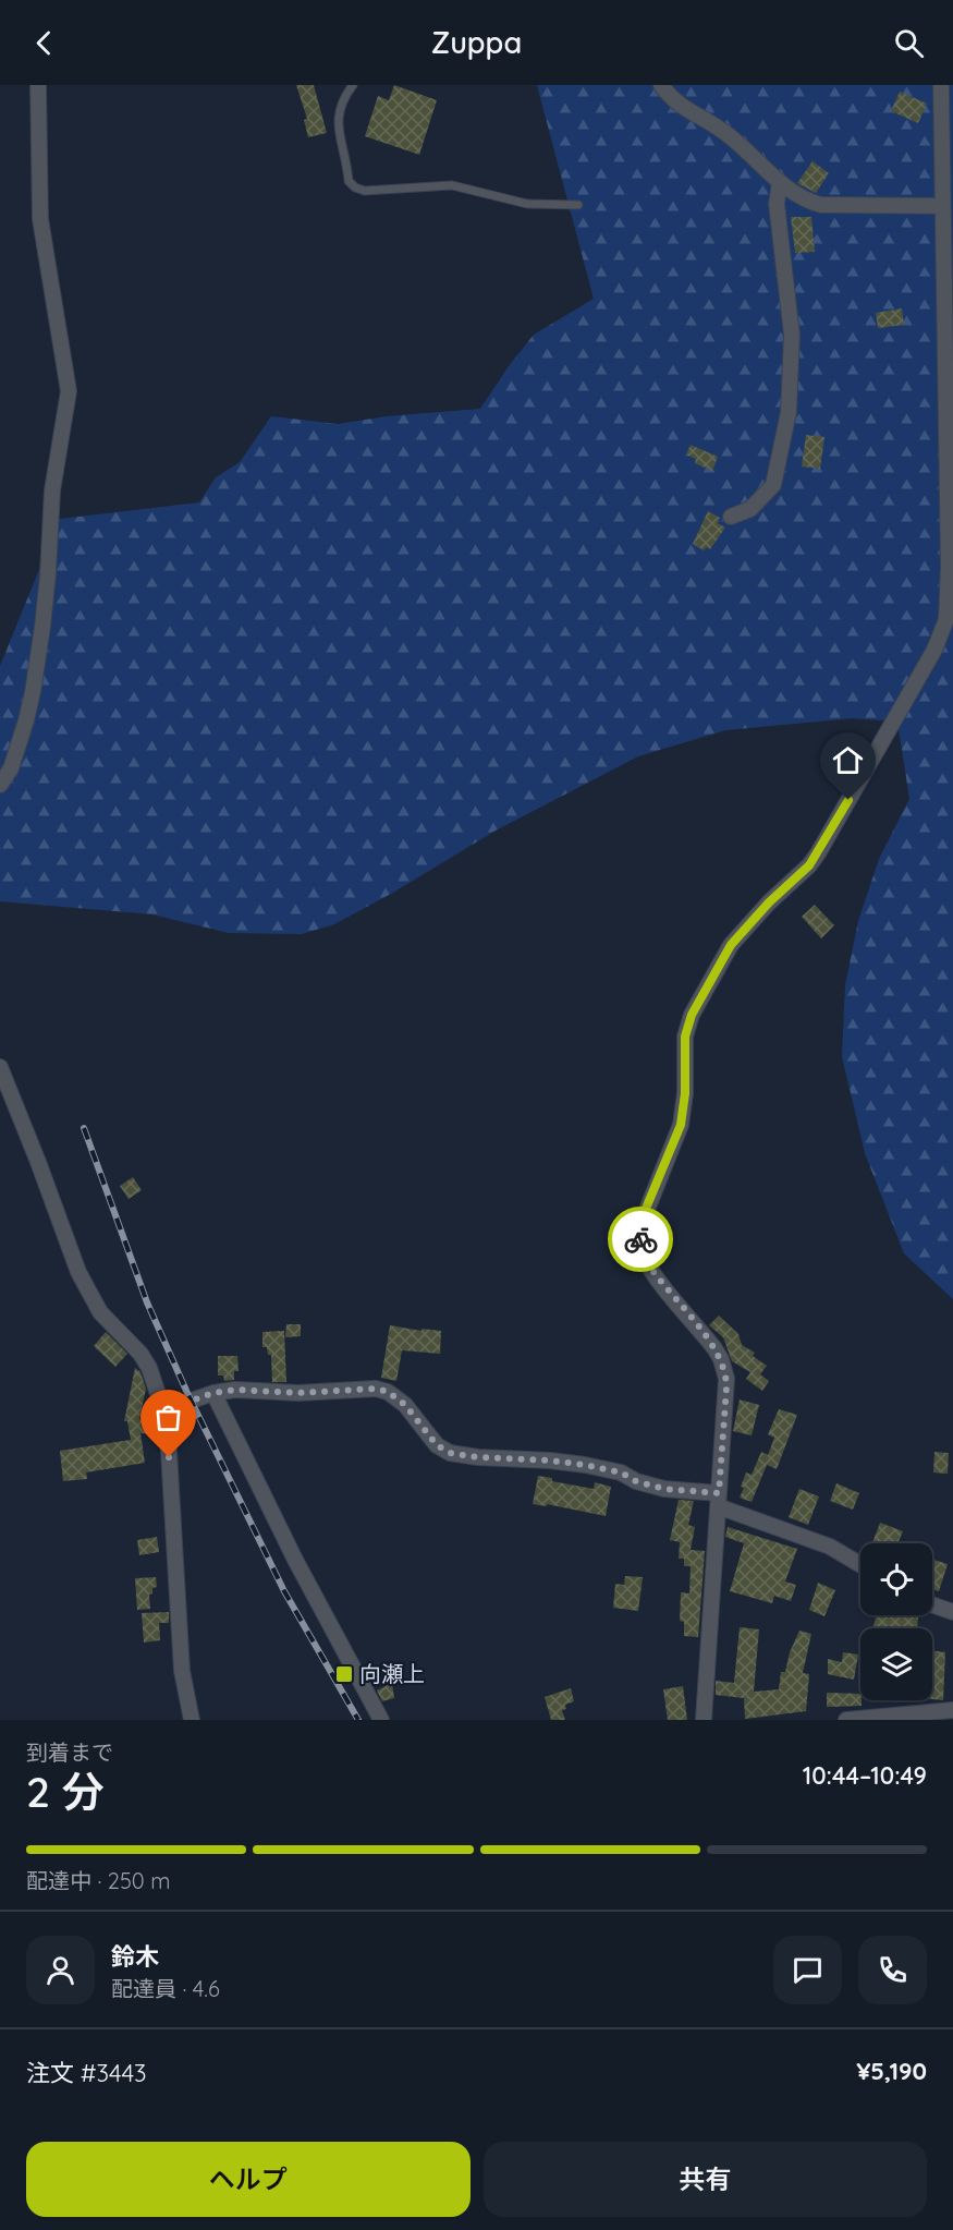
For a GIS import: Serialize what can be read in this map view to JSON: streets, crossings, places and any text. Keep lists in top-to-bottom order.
{
  "places": {
    "transit": ["向瀬上"]
  },
  "page": {
    "header": "Zuppa",
    "heading": ["2 分", "到着まで", "10:44–10:49"],
    "panel": [
      "鈴木",
      "配達員 · 4.6",
      "注文 #3443",
      "¥5,190"
    ],
    "bar": "配達中 · 250 m",
    "buttons": ["ヘルプ", "共有"]
  }
}
